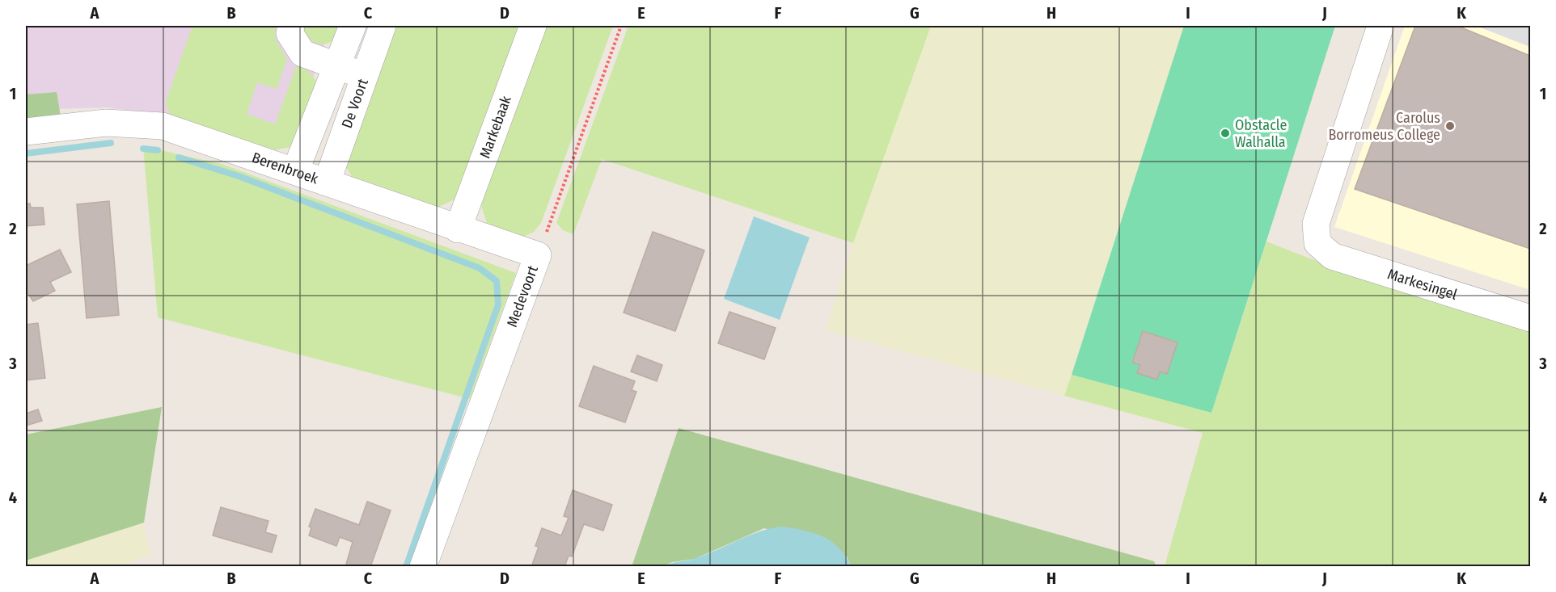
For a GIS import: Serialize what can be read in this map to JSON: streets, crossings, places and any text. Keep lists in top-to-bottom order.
{
  "streets": {
    "street": [
      "De Voort",
      "Markebaak",
      "Berenbroek",
      "Markesingel",
      "Medevoort"
    ]
  },
  "crossings": [
    ["De Voort", "Berenbroek"],
    ["Markebaak", "Berenbroek"],
    ["Berenbroek", "Medevoort"]
  ],
  "places": ["Carolus Borromeus College", "Obstacle Walhalla"],
  "grid": {
    "columns": [
      "A",
      "B",
      "C",
      "D",
      "E",
      "F",
      "G",
      "H",
      "I",
      "J",
      "K"
    ],
    "rows": [
      "1",
      "2",
      "3",
      "4"
    ]
  }
}
